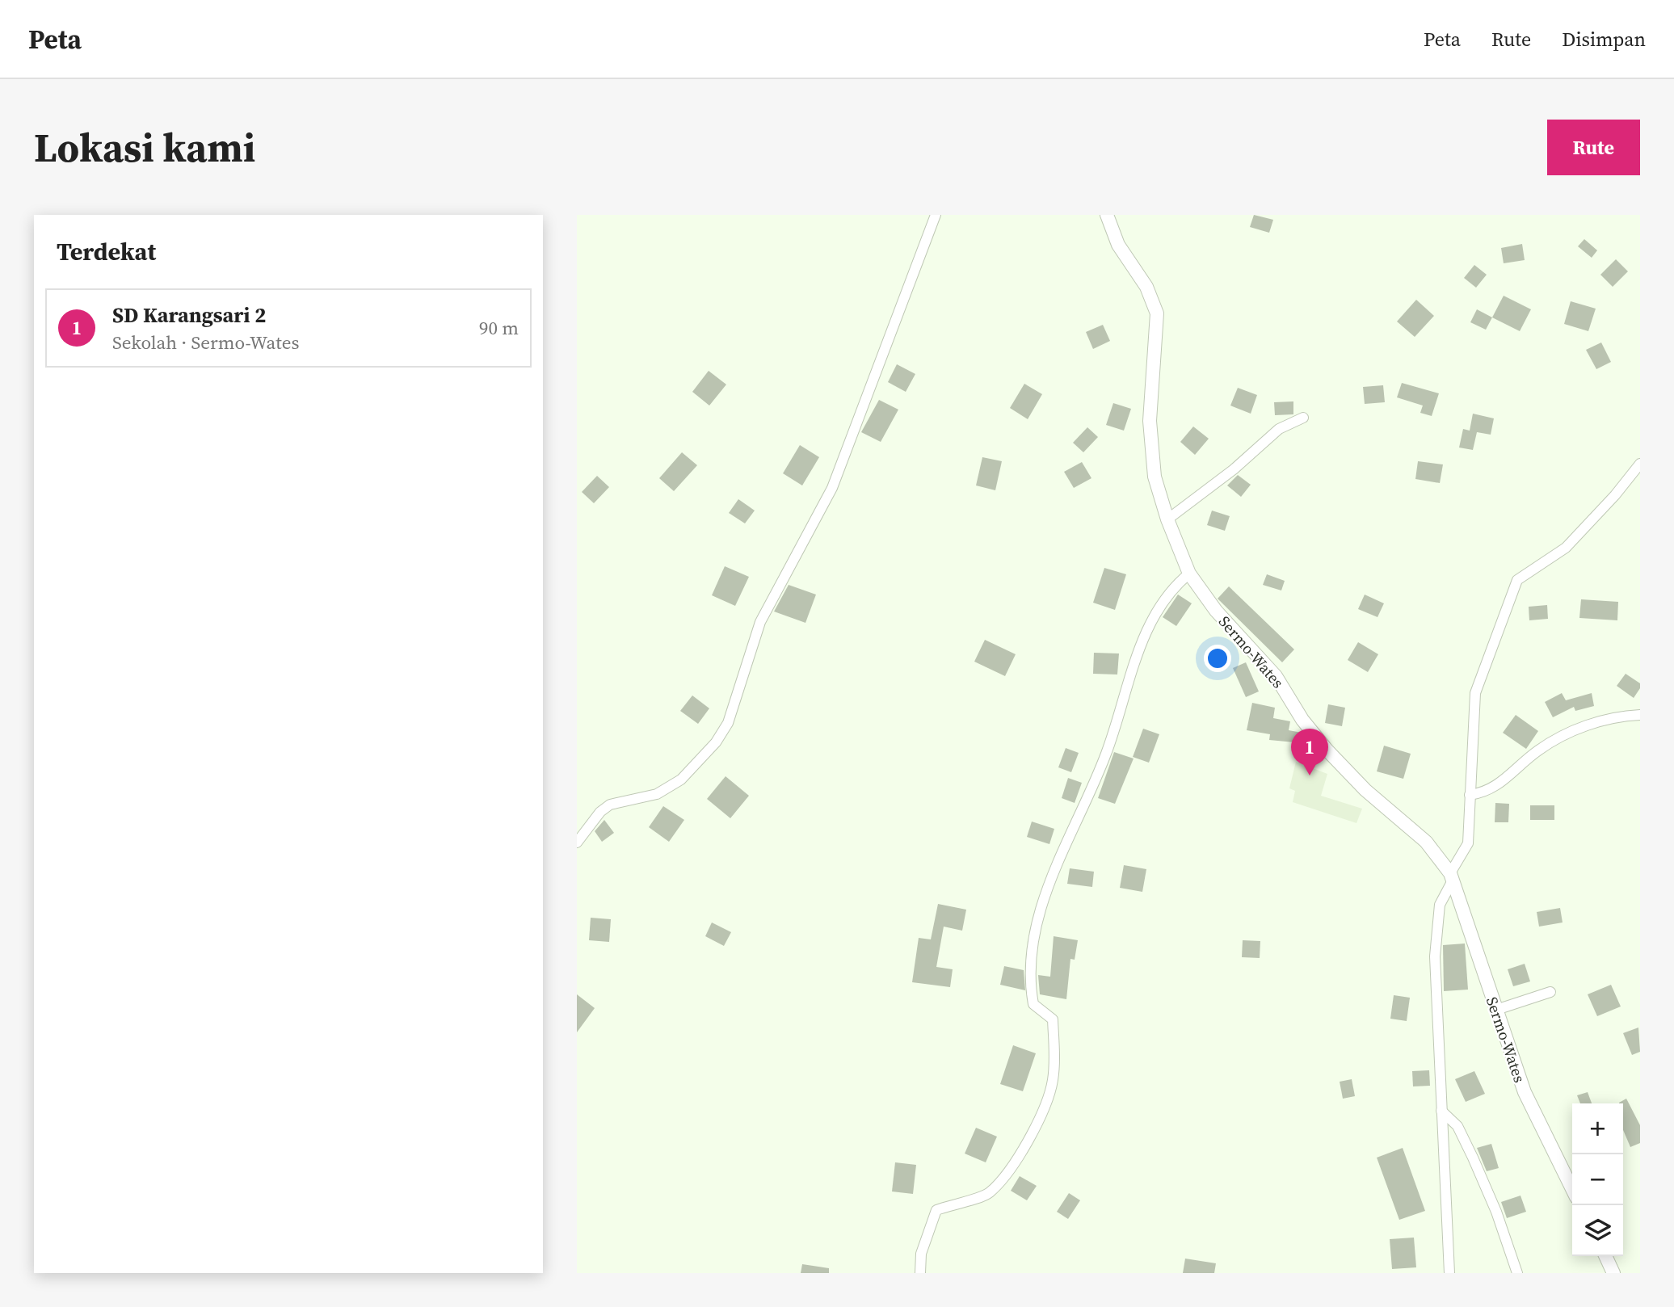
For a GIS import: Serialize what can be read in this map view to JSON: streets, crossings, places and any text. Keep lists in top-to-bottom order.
{
  "streets": {
    "main road": ["Sermo-Wates"]
  },
  "page": {
    "header": "Peta",
    "nav": ["Peta", "Rute", "Disimpan"],
    "buttons": "Rute",
    "title": "Lokasi kami",
    "heading": "Terdekat",
    "list": [
      {
        "mark": "1",
        "name": "SD Karangsari 2",
        "note": "Sekolah · Sermo-Wates",
        "value": "90 m"
      }
    ],
    "pins": "1",
    "map_buttons": ["+", "−"]
  }
}
